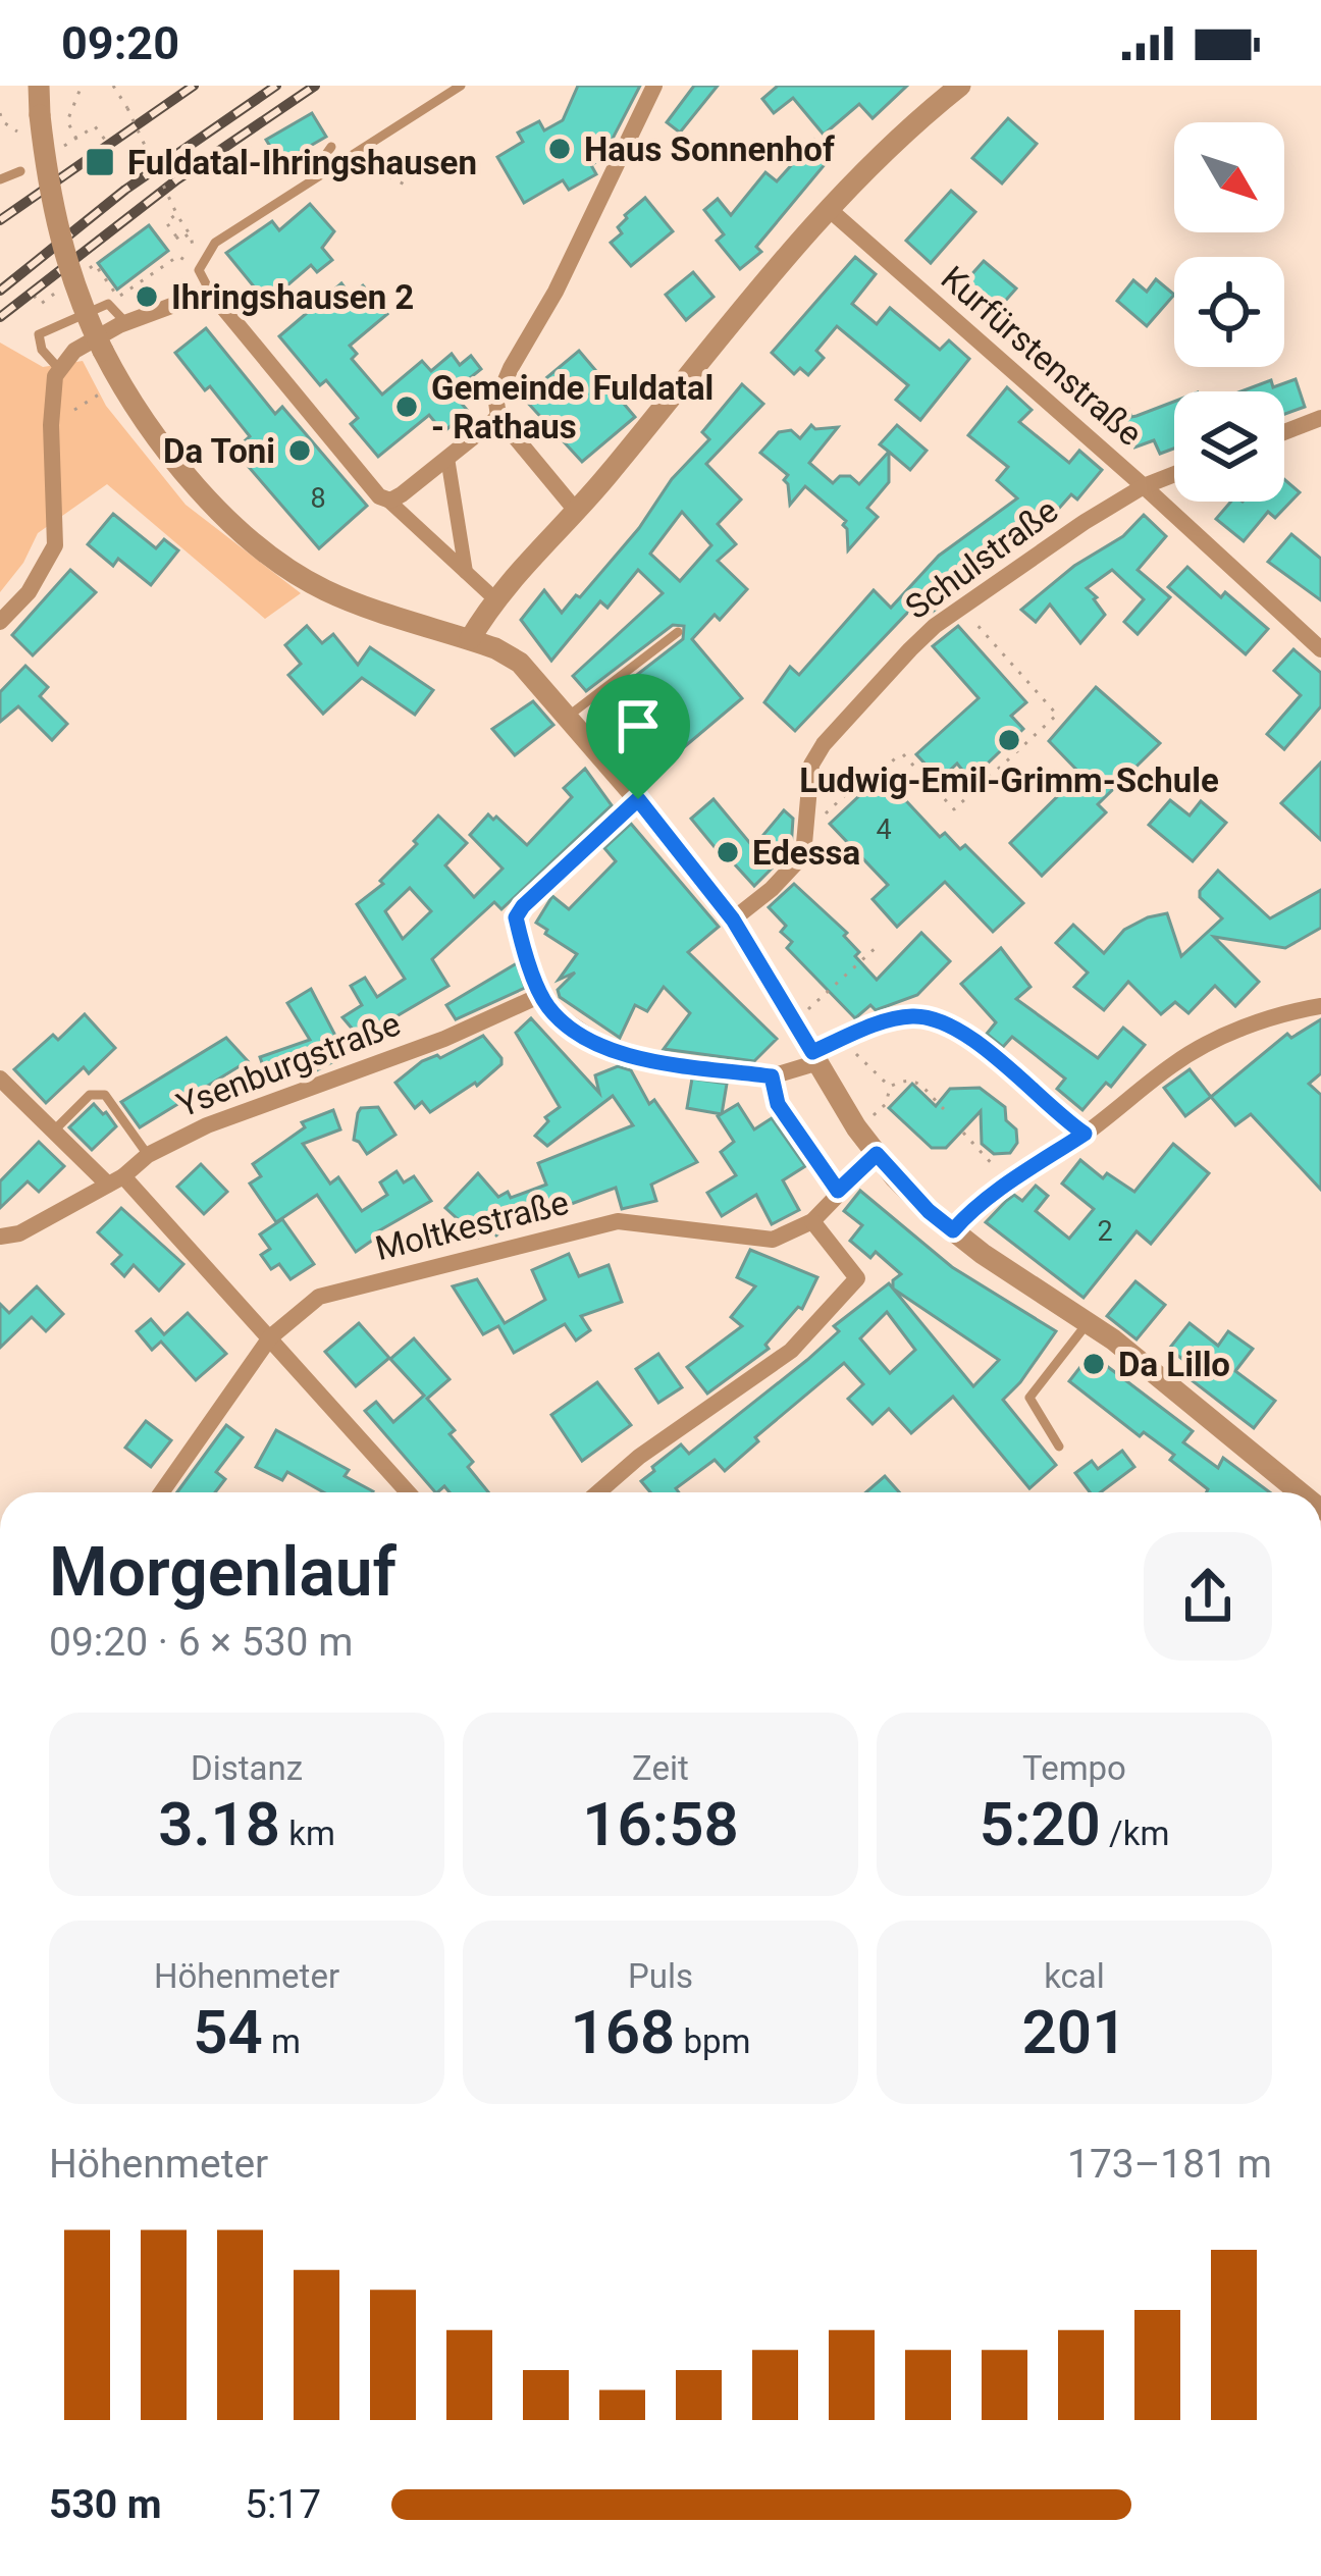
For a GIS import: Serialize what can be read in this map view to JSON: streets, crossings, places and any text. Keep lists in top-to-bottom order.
{
  "streets": {
    "street": [
      "Kurfürstenstraße",
      "Schulstraße",
      "Ysenburgstraße",
      "Moltkestraße"
    ]
  },
  "crossings": [
    ["Kurfürstenstraße", "Schulstraße"]
  ],
  "places": {
    "other": [
      "Haus Sonnenhof",
      "Ihringshausen 2",
      "Gemeinde Fuldatal - Rathaus",
      "Da Toni",
      "Ludwig-Emil-Grimm-Schule",
      "Edessa",
      "Da Lillo"
    ],
    "transit": ["Fuldatal-Ihringshausen"]
  },
  "house_numbers": ["8", "4", "2"],
  "north": "bottom right",
  "page": {
    "status": "09:20",
    "heading": ["Morgenlauf", "09:20 · 6 × 530 m"],
    "stats": [
      ["Distanz", "3.18 km"],
      ["Zeit", "16:58"],
      ["Tempo", "5:20 /km"],
      ["Höhenmeter", "54 m"],
      ["Puls", "168 bpm"],
      ["kcal", "201"]
    ],
    "chart": ["Höhenmeter", "173–181 m"],
    "list": [
      {
        "name": "530 m",
        "note": "5:17"
      }
    ]
  }
}
